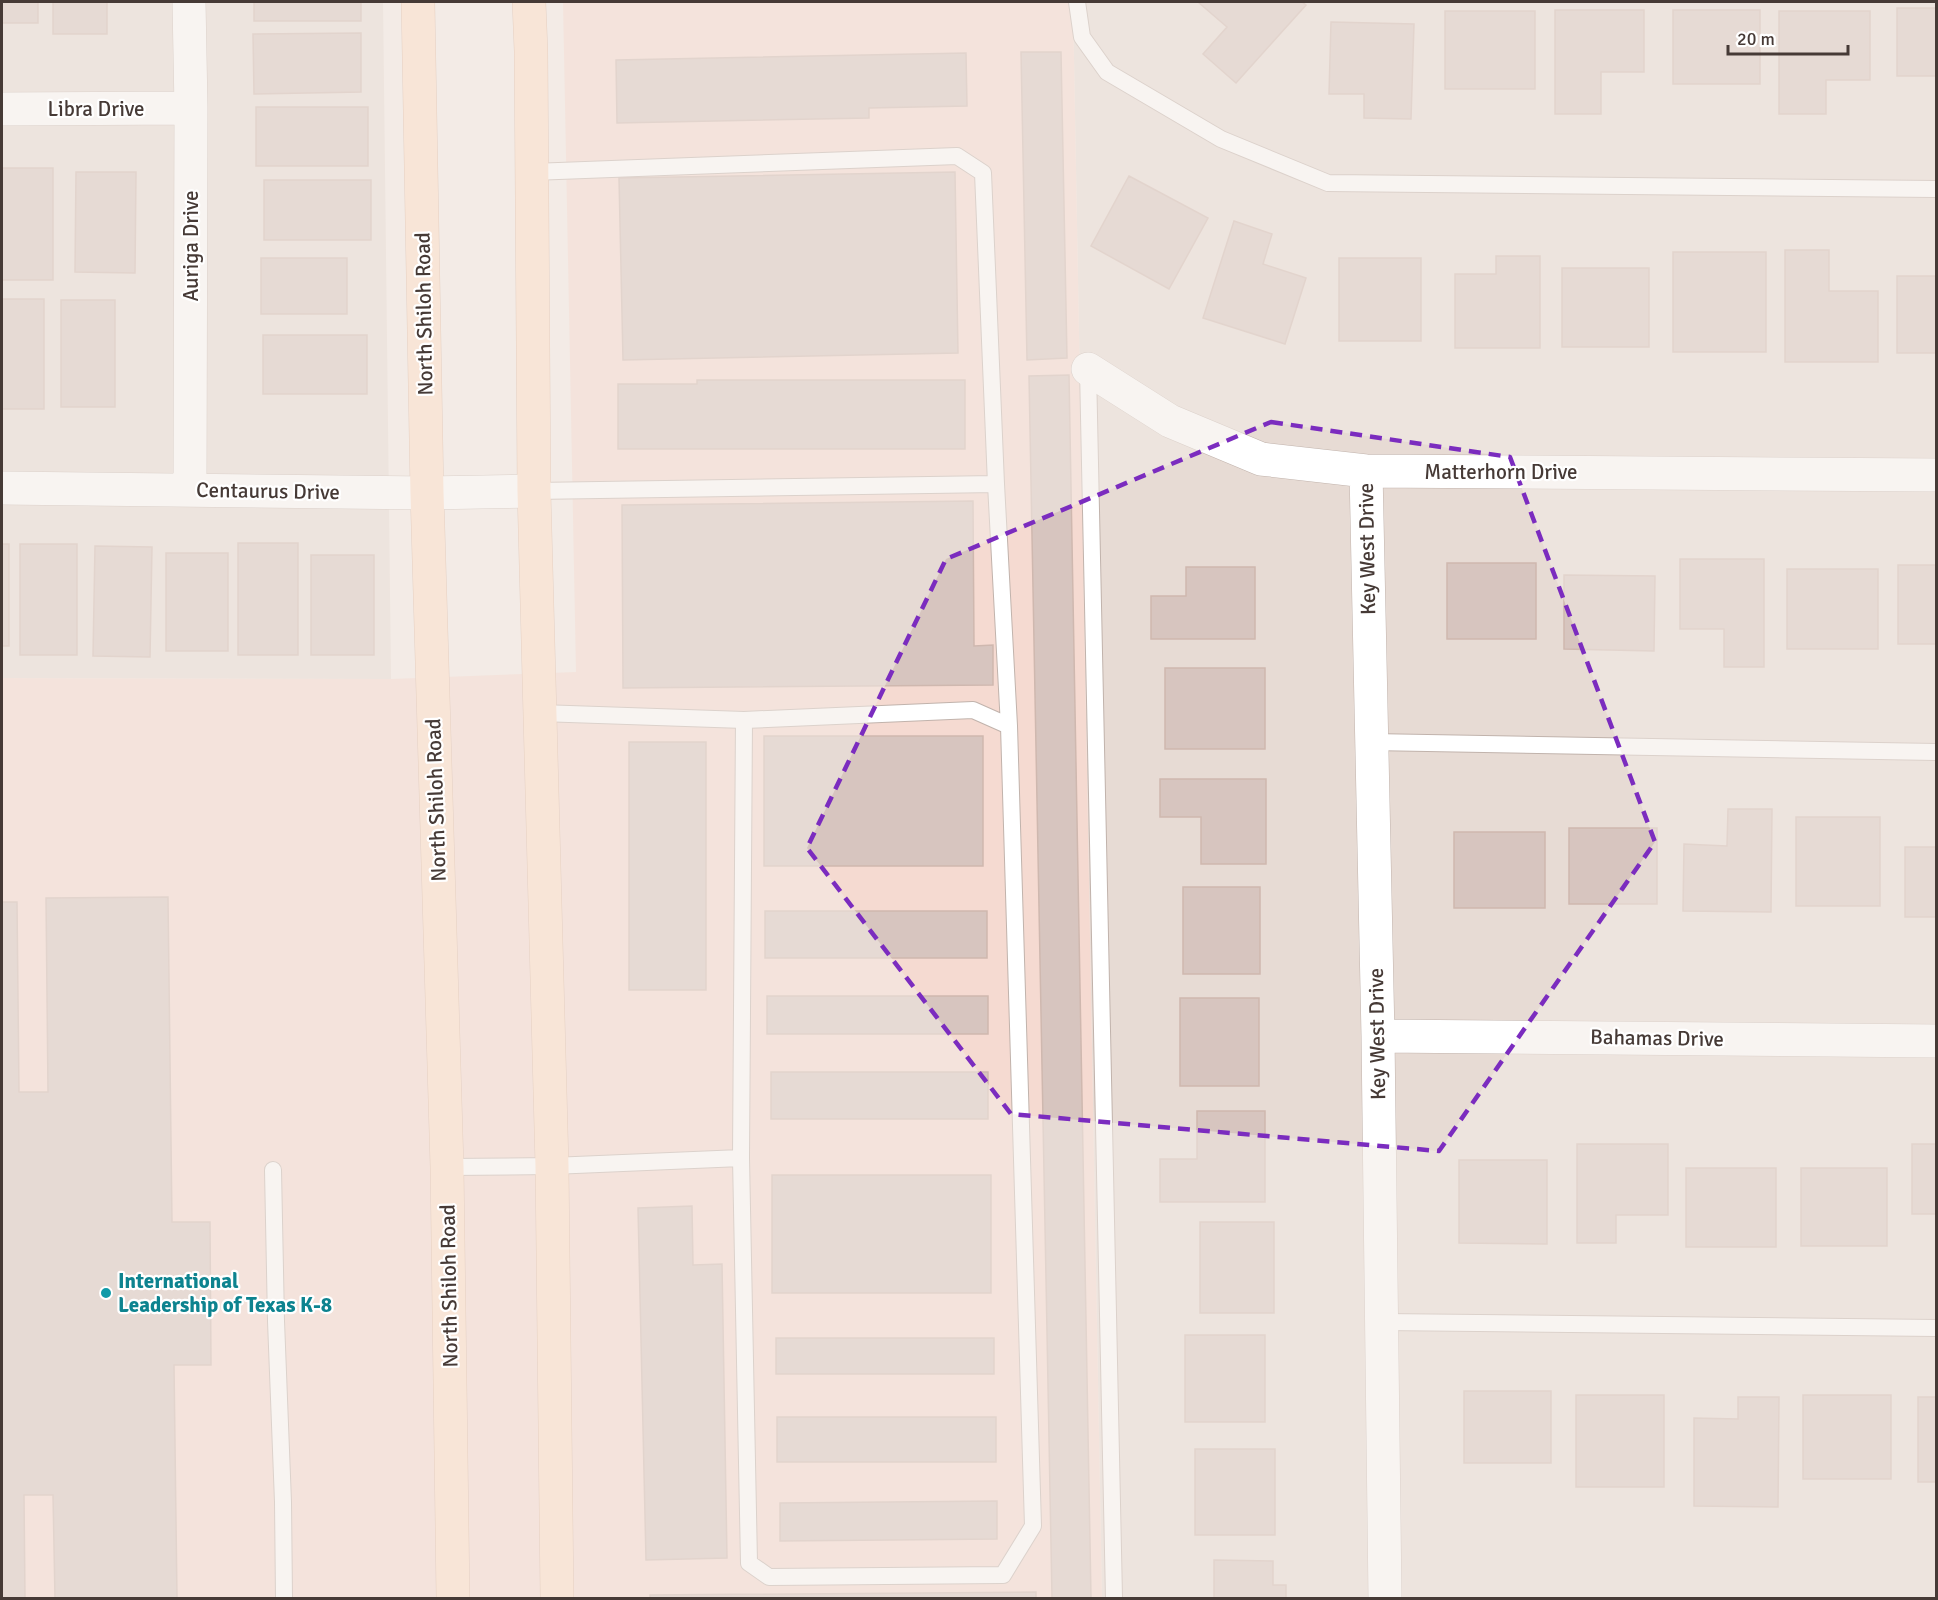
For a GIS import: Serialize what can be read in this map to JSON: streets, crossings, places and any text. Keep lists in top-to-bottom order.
{
  "streets": {
    "main road": ["North Shiloh Road"],
    "street": [
      "Libra Drive",
      "Auriga Drive",
      "Matterhorn Drive",
      "Centaurus Drive",
      "Key West Drive",
      "Bahamas Drive"
    ]
  },
  "crossings": [
    ["Libra Drive", "Auriga Drive"],
    ["Auriga Drive", "Centaurus Drive"],
    ["North Shiloh Road", "Centaurus Drive"],
    ["Matterhorn Drive", "Key West Drive"],
    ["Key West Drive", "Bahamas Drive"]
  ],
  "places": ["International Leadership of Texas K-8"],
  "scale_bar": "20 m"
}
